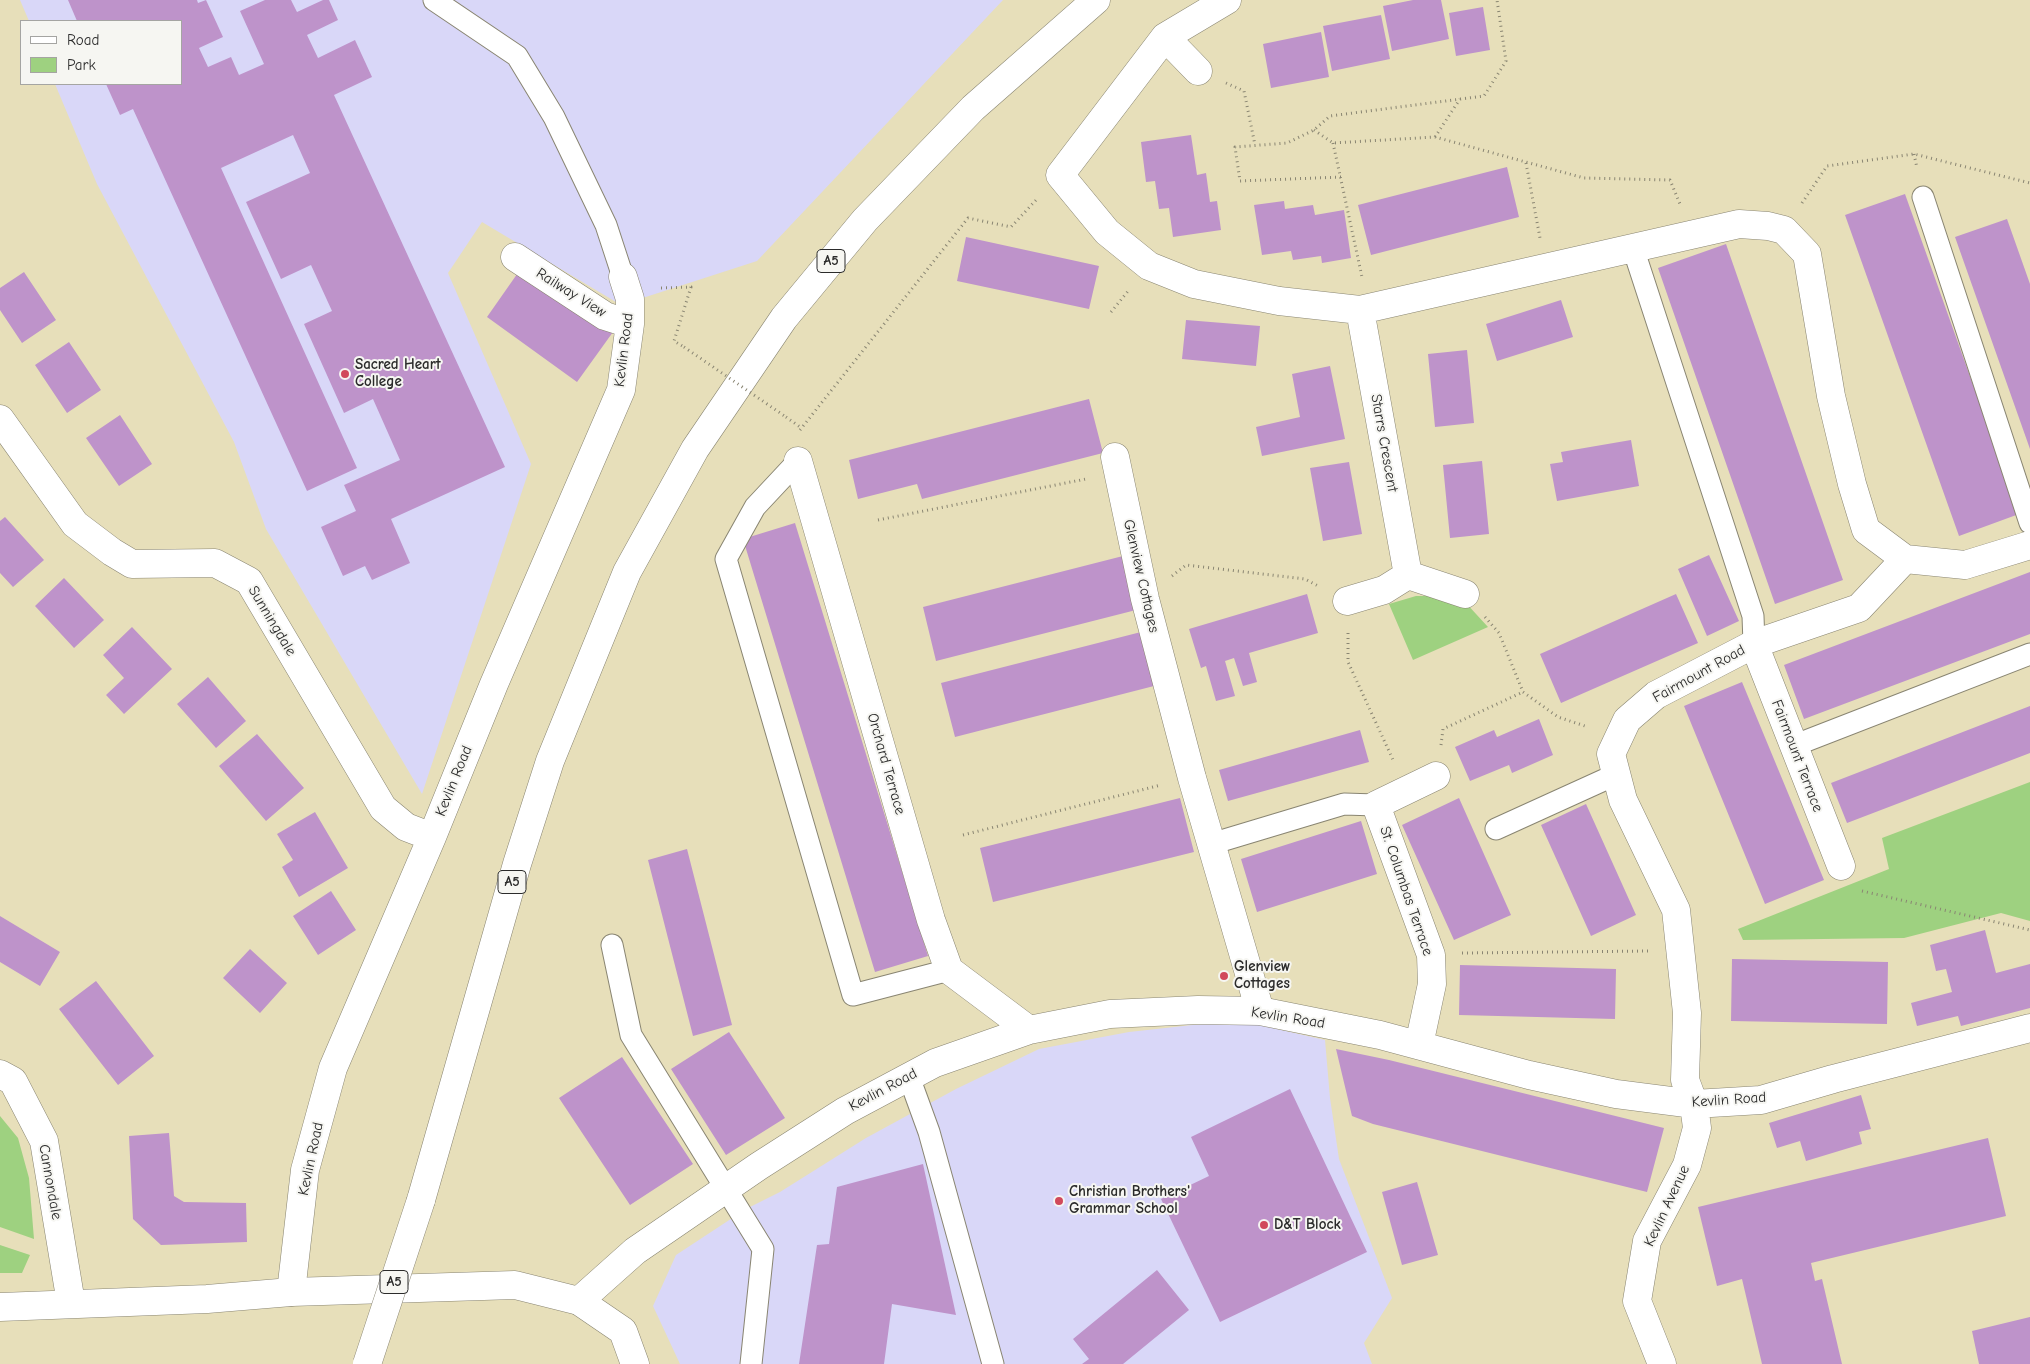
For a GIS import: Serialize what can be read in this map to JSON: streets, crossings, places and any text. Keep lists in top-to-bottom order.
{
  "streets": {
    "main road": [
      "A5",
      "Railway View",
      "Kevlin Road",
      "Starrs Crescent",
      "Glenview Cottages",
      "Sunningdale",
      "Fairmount Road",
      "Fairmount Terrace",
      "Orchard Terrace",
      "St. Columbas Terrace",
      "Cannondale",
      "Kevlin Avenue"
    ]
  },
  "crossings": [
    ["Railway View", "Kevlin Road"],
    ["Kevlin Road", "Glenview Cottages"],
    ["Kevlin Road", "Sunningdale"],
    ["Kevlin Road", "Fairmount Road"],
    ["Kevlin Road", "St. Columbas Terrace"],
    ["Kevlin Road", "Kevlin Avenue"],
    ["Fairmount Road", "Fairmount Terrace"],
    ["Fairmount Road", "Kevlin Avenue"]
  ],
  "places": [
    "Sacred Heart College",
    "Glenview Cottages",
    "Christian Brothers' Grammar School",
    "D&T Block"
  ],
  "legend": ["Road", "Park"]
}
